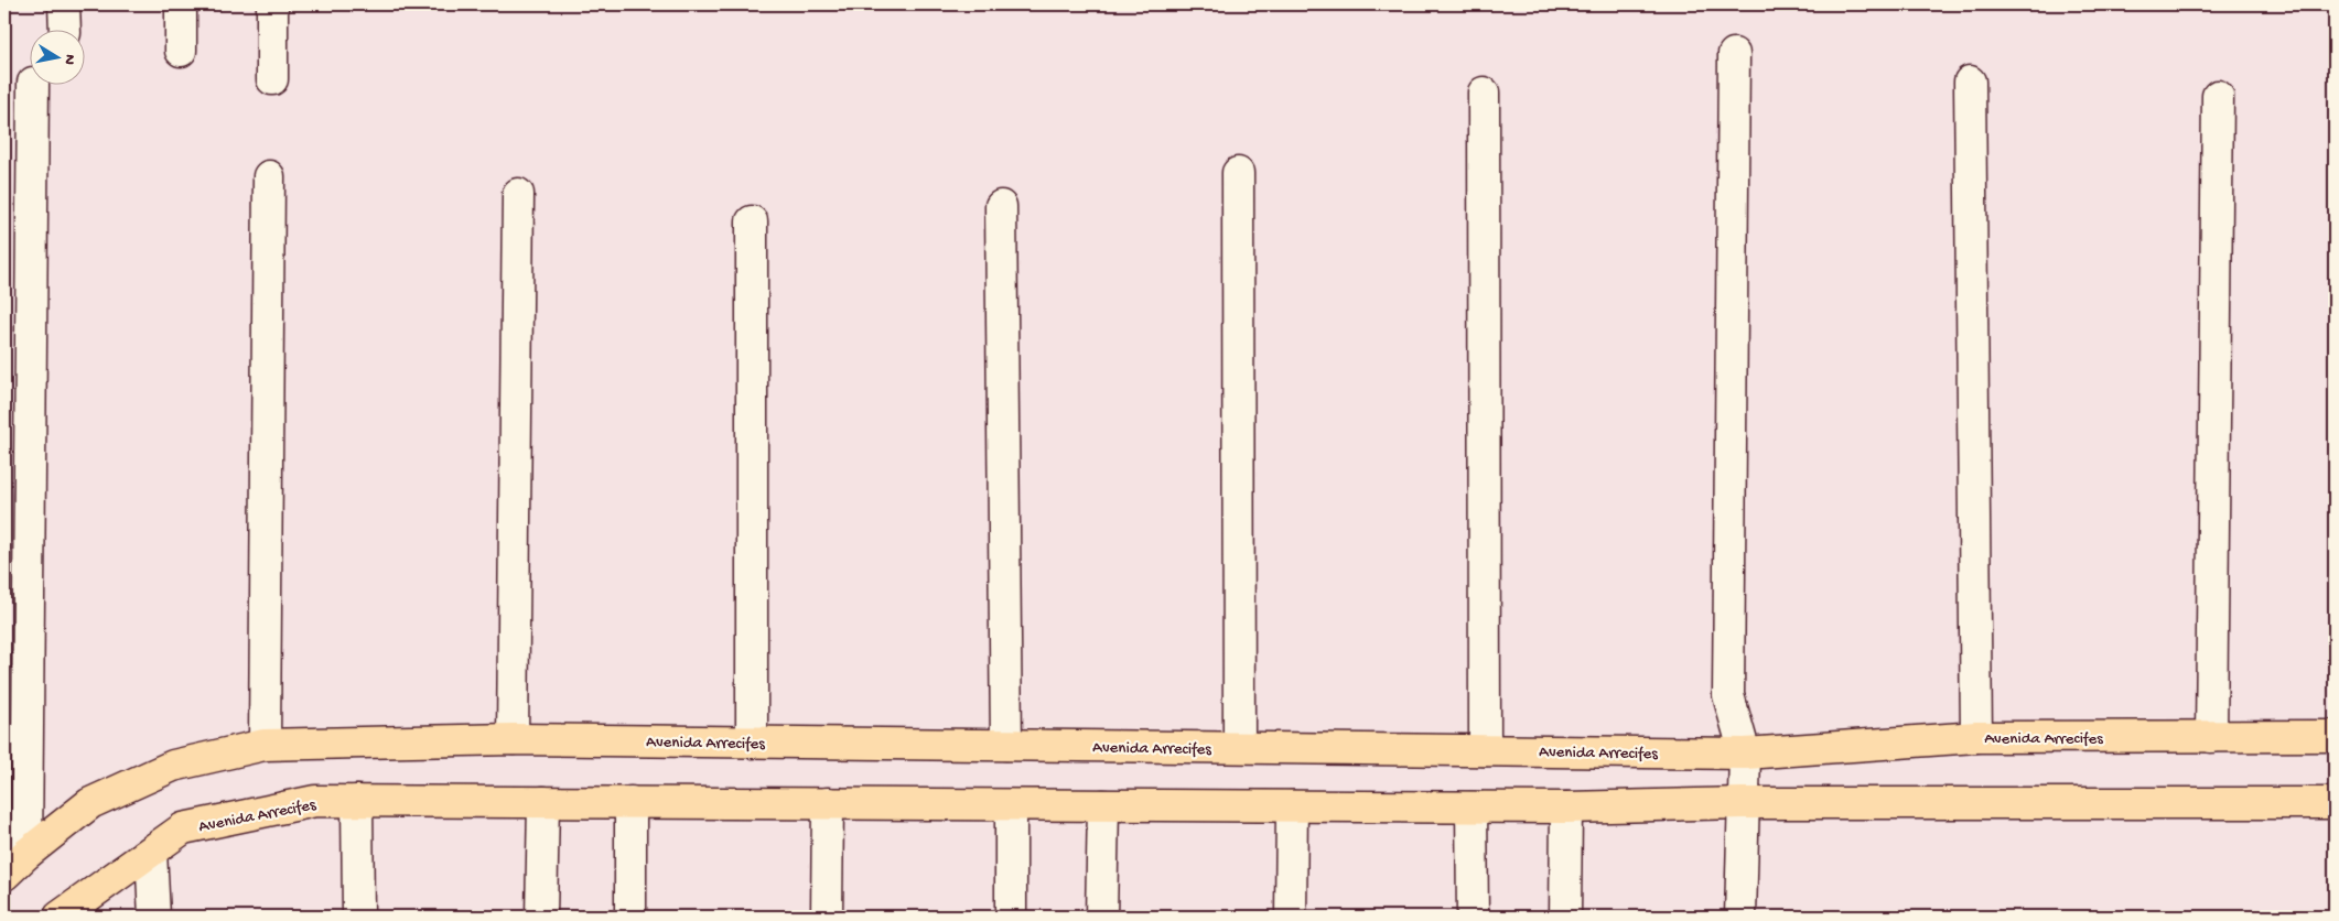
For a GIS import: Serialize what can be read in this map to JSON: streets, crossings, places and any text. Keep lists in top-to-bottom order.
{
  "streets": {
    "main road": ["Avenida Arrecifes"]
  },
  "north": "right"
}
